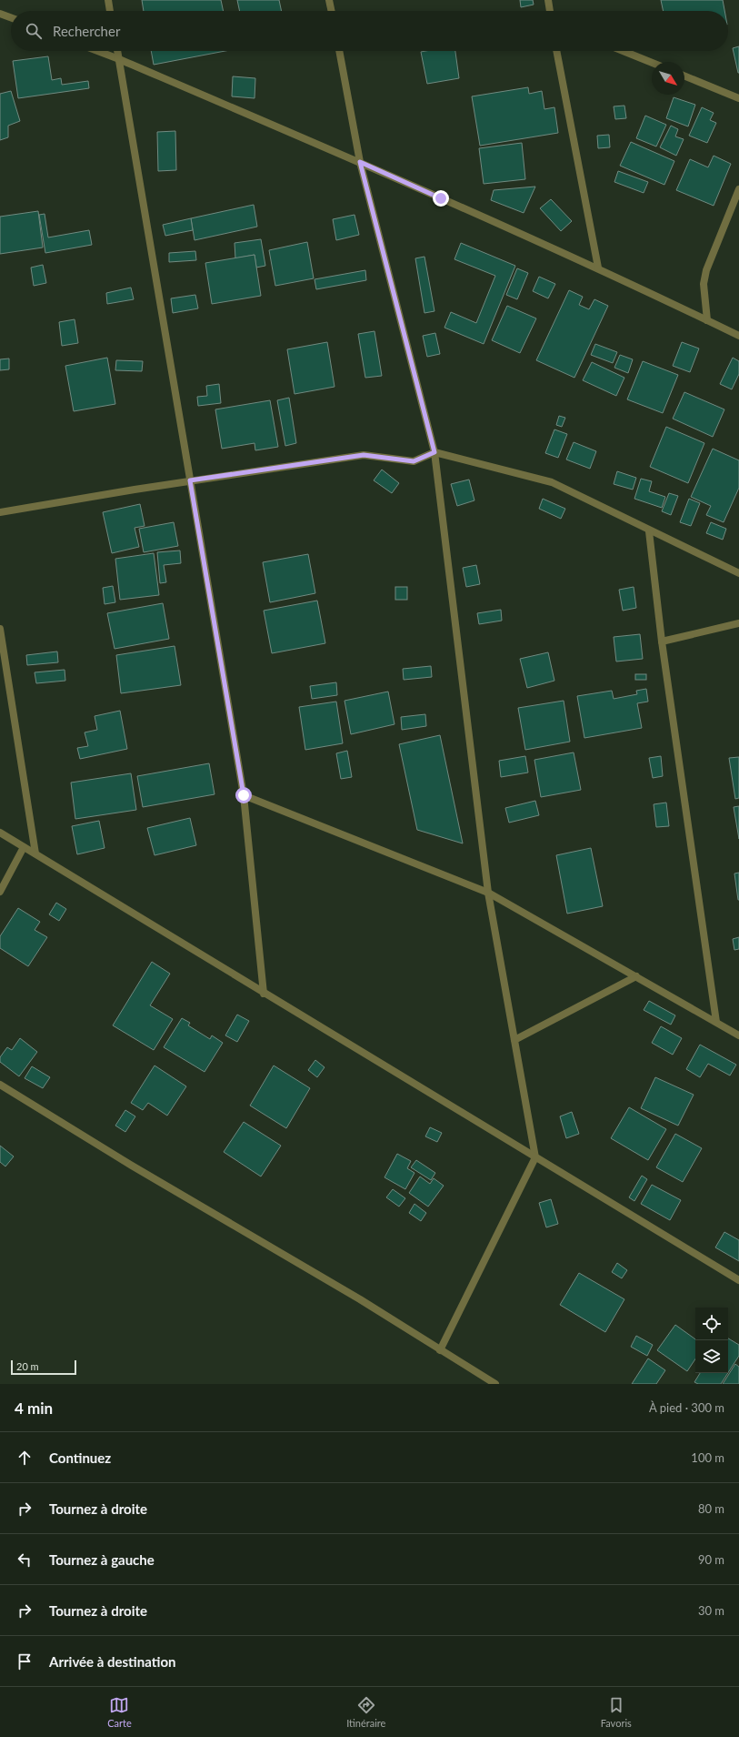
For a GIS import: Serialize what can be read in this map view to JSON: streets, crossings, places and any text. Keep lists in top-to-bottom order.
{
  "scale_bar": "20 m",
  "north": "bottom right",
  "page": {
    "search": "Rechercher",
    "scale": "20 m",
    "heading": ["4 min", "À pied · 300 m"],
    "list": [
      ["Continuez", "100 m"],
      ["Tournez à droite", "80 m"],
      ["Tournez à gauche", "90 m"],
      ["Tournez à droite", "30 m"],
      "Arrivée à destination"
    ],
    "nav": ["Carte", "Itinéraire", "Favoris"]
  }
}
